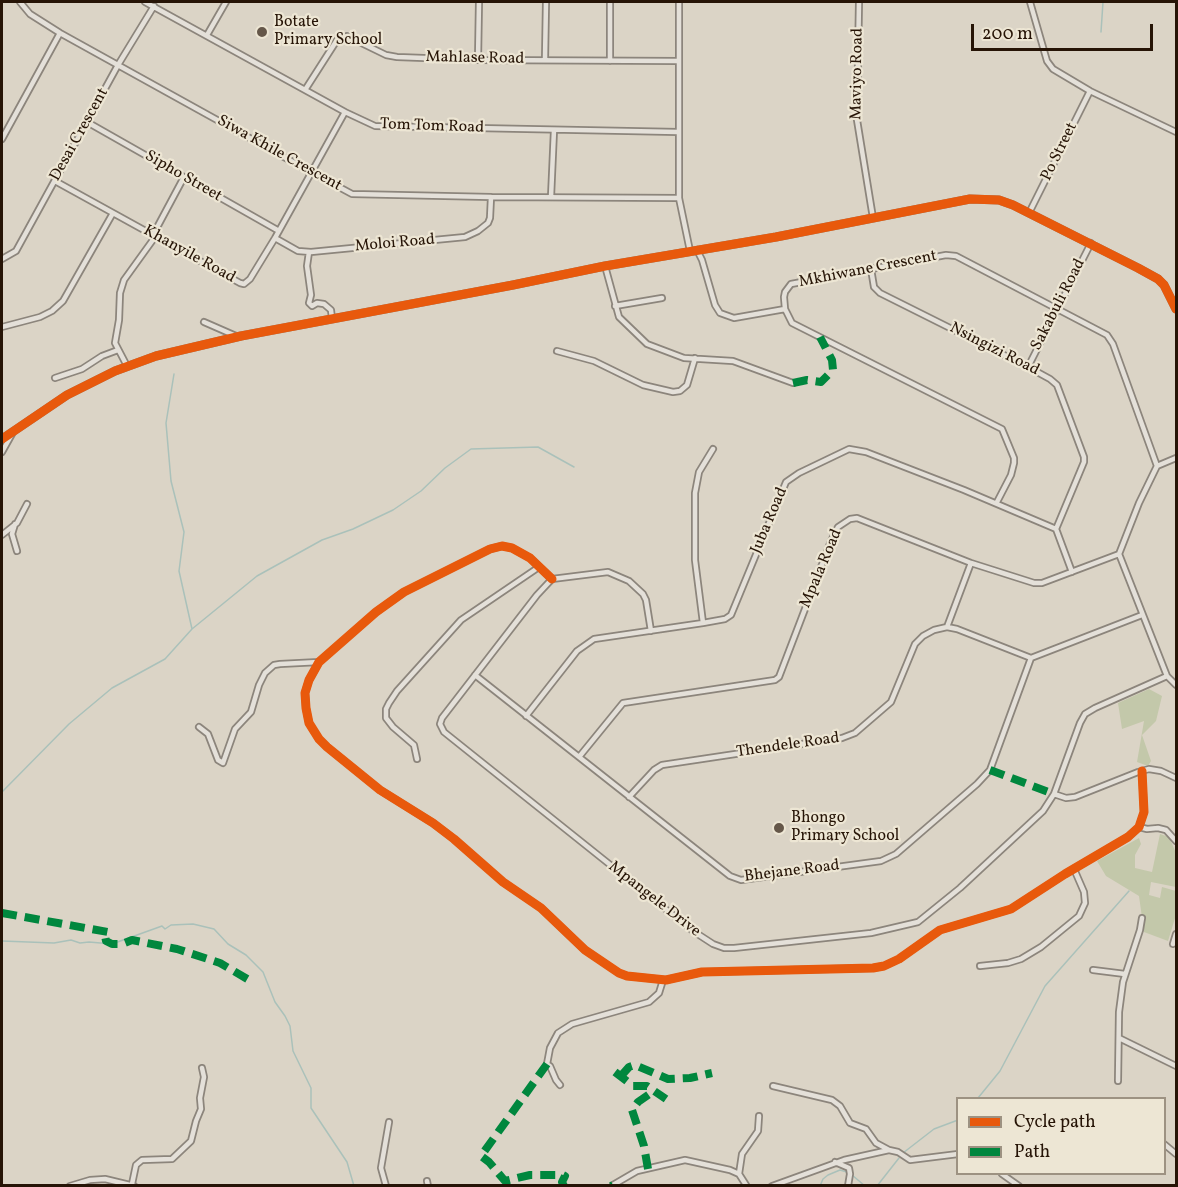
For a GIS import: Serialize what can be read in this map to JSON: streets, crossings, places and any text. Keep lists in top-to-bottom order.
{
  "streets": {
    "street": [
      "Mahlase Road",
      "Maviyo Road",
      "Tom Tom Road",
      "Desai Crescent",
      "Po Street",
      "Siwa Khile Crescent",
      "Sipho Street",
      "Moloi Road",
      "Khanyile Road",
      "Mkhiwane Crescent",
      "Sakabuli Road",
      "Nsingizi Road",
      "Juba Road",
      "Mpala Road",
      "Thendele Road",
      "Bhejane Road",
      "Mpangele Drive"
    ]
  },
  "crossings": [
    ["Mahlase Road", "Tom Tom Road"],
    ["Tom Tom Road", "Desai Crescent"],
    ["Tom Tom Road", "Khanyile Road"],
    ["Desai Crescent", "Siwa Khile Crescent"],
    ["Desai Crescent", "Sipho Street"],
    ["Desai Crescent", "Khanyile Road"],
    ["Siwa Khile Crescent", "Moloi Road"],
    ["Siwa Khile Crescent", "Khanyile Road"],
    ["Sipho Street", "Khanyile Road"],
    ["Moloi Road", "Khanyile Road"],
    ["Mkhiwane Crescent", "Sakabuli Road"],
    ["Mkhiwane Crescent", "Nsingizi Road"],
    ["Mkhiwane Crescent", "Juba Road"],
    ["Sakabuli Road", "Nsingizi Road"],
    ["Nsingizi Road", "Juba Road"],
    ["Juba Road", "Bhejane Road"],
    ["Mpala Road", "Bhejane Road"],
    ["Thendele Road", "Bhejane Road"],
    ["Bhejane Road", "Mpangele Drive"]
  ],
  "places": ["Botate Primary School", "Bhongo Primary School"],
  "legend": ["Cycle path", "Path"],
  "scale_bar": "200 m"
}
